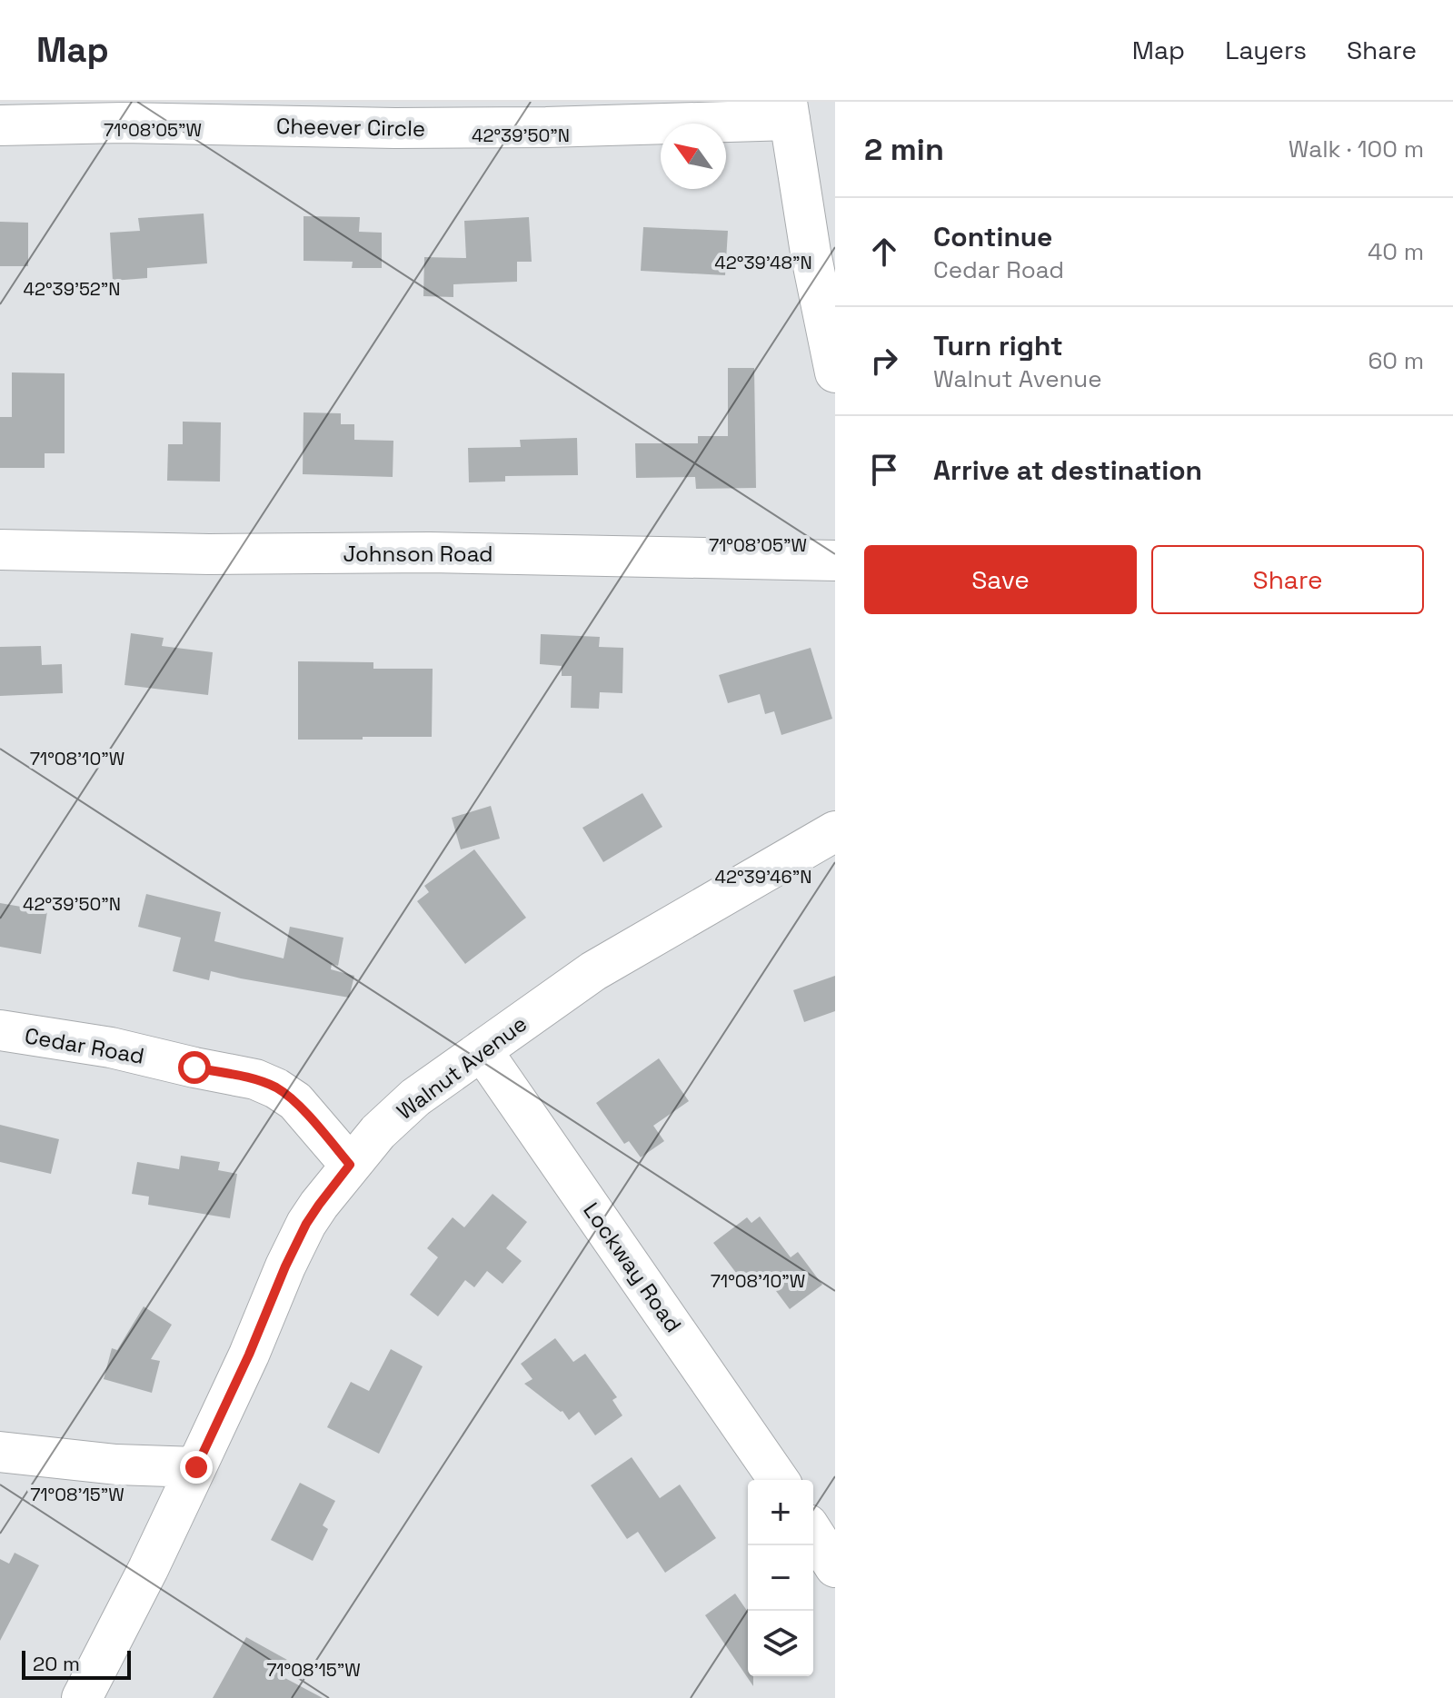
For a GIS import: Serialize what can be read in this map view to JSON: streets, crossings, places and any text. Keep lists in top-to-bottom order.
{
  "streets": {
    "street": [
      "Cheever Circle",
      "Johnson Road",
      "Cedar Road",
      "Walnut Avenue",
      "Lockway Road"
    ]
  },
  "crossings": [
    ["Cedar Road", "Walnut Avenue"],
    ["Walnut Avenue", "Lockway Road"]
  ],
  "scale_bar": "20 m",
  "north": "top left",
  "page": {
    "header": "Map",
    "nav": ["Map", "Layers", "Share"],
    "heading": ["2 min", "Walk · 100 m"],
    "list": [
      ["Continue", "Cedar Road", "40 m"],
      ["Turn right", "Walnut Avenue", "60 m"],
      "Arrive at destination"
    ],
    "buttons": ["Save", "Share"],
    "map_buttons": ["+", "−"],
    "scale": "20 m"
  },
  "coordinates": [
    "71°08'05\"W",
    "42°39'50\"N",
    "42°39'48\"N",
    "42°39'52\"N",
    "71°08'10\"W",
    "42°39'46\"N",
    "71°08'15\"W"
  ]
}
